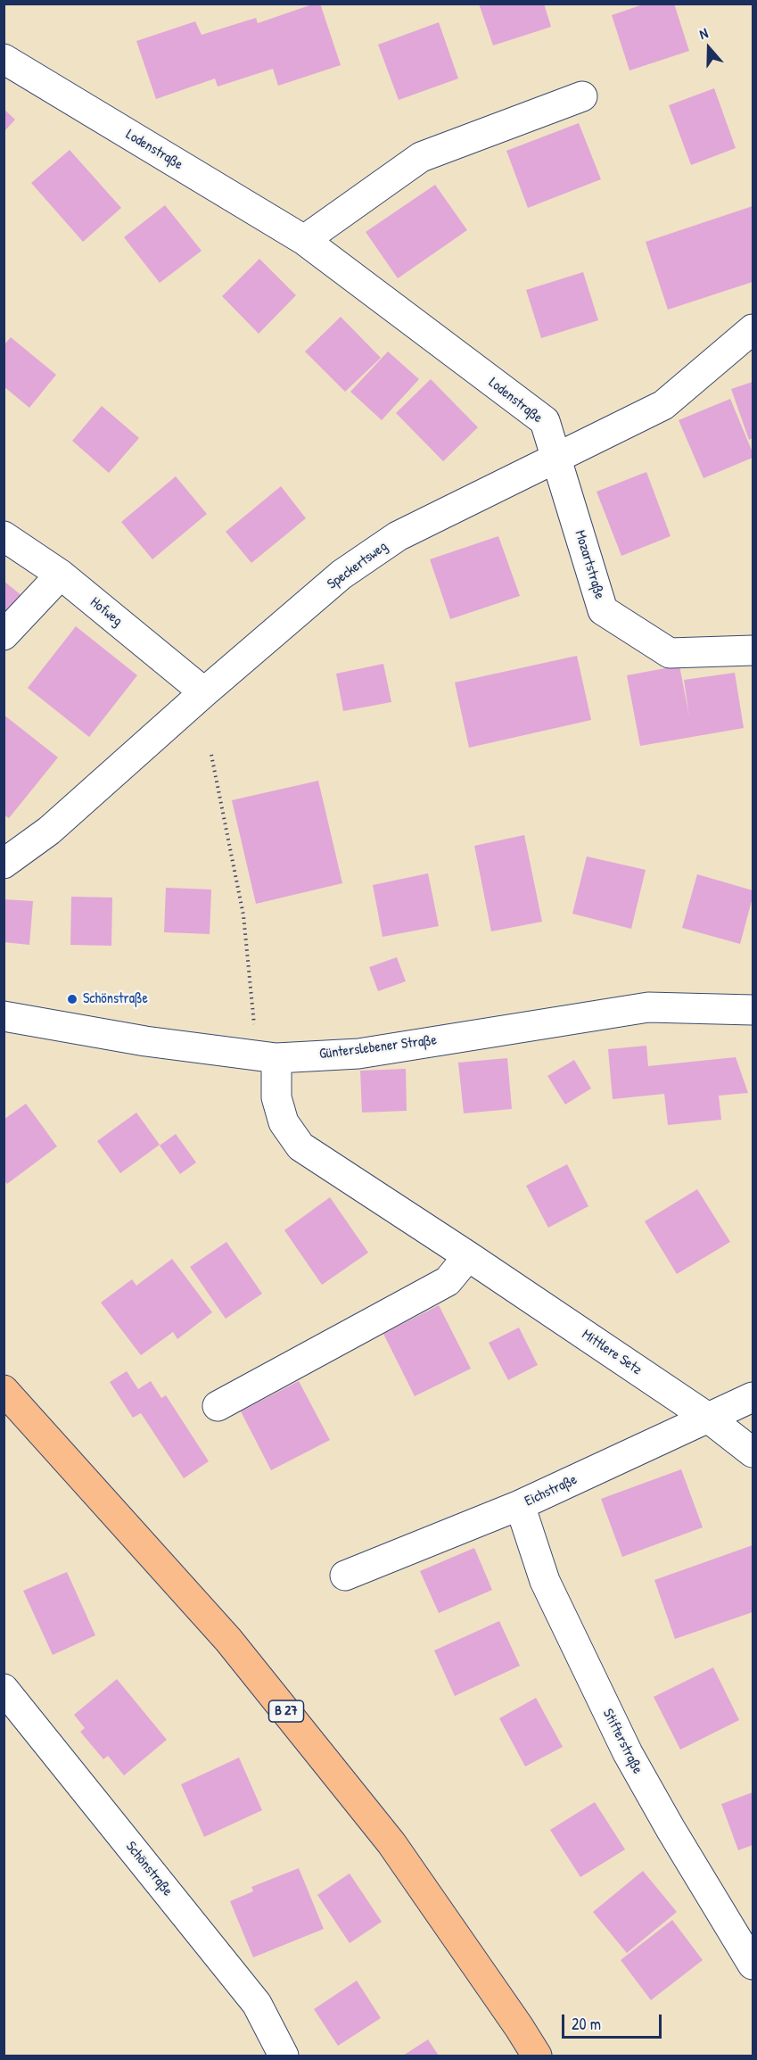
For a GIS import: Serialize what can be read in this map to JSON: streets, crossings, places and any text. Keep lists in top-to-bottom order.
{
  "streets": {
    "main road": ["B 27"],
    "street": [
      "Lodenstraße",
      "Mozartstraße",
      "Speckertsweg",
      "Hofweg",
      "Günterslebener Straße",
      "Mittlere Setz",
      "Eichstraße",
      "Stifterstraße",
      "Schönstraße"
    ]
  },
  "crossings": [
    ["Lodenstraße", "Mozartstraße"],
    ["Lodenstraße", "Speckertsweg"],
    ["Mozartstraße", "Speckertsweg"],
    ["Speckertsweg", "Hofweg"],
    ["Günterslebener Straße", "Mittlere Setz"],
    ["Mittlere Setz", "Eichstraße"],
    ["Eichstraße", "Stifterstraße"]
  ],
  "places": ["Schönstraße"],
  "scale_bar": "20 m",
  "north": "top"
}
